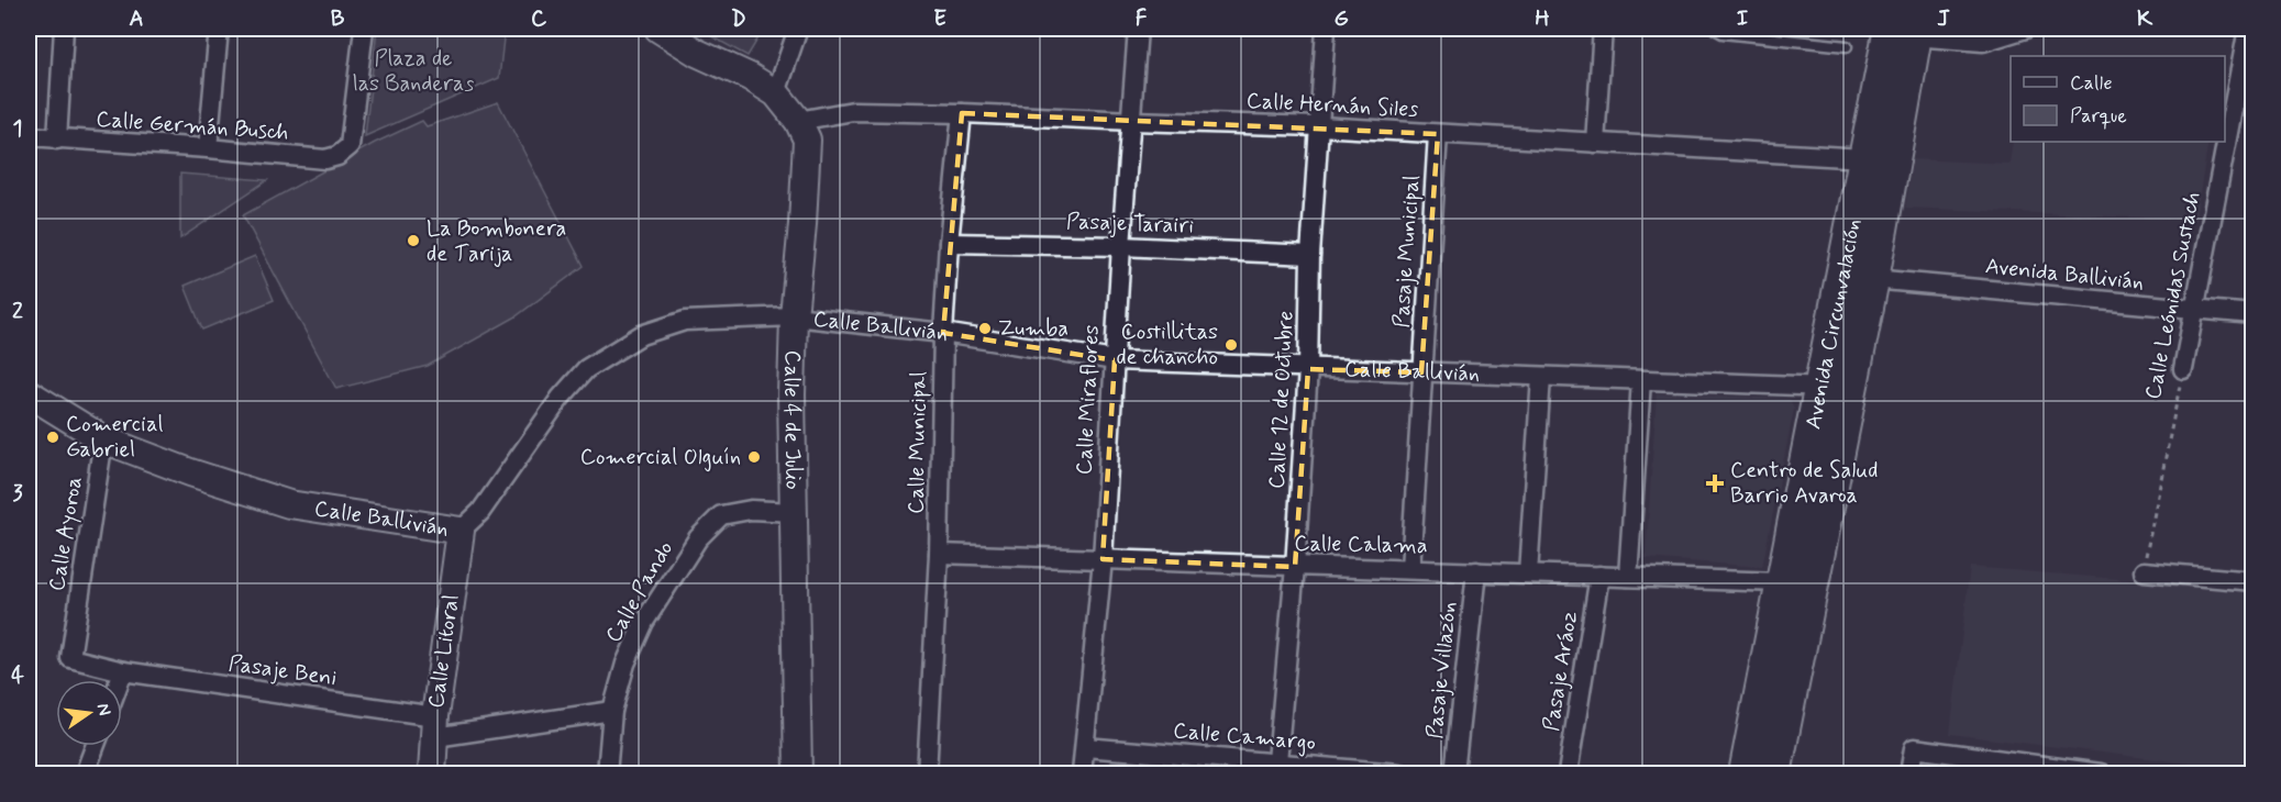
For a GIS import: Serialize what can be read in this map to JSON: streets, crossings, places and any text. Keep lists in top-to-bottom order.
{
  "streets": {
    "highway": ["Avenida Circunvalación"],
    "street": [
      "Calle Hernán Siles",
      "Calle Germán Busch",
      "Pasaje Tarairi",
      "Pasaje Municipal",
      "Avenida Ballivián",
      "Calle Leónidas Sustach",
      "Calle Ballivián",
      "Calle Miraflores",
      "Calle 12 de Octubre",
      "Calle 4 de Julio",
      "Calle Municipal",
      "Calle Ayoroa",
      "Calle Calama",
      "Calle Pando",
      "Calle Litoral",
      "Pasaje Villazón",
      "Pasaje Beni",
      "Pasaje Aráoz",
      "Calle Camargo"
    ]
  },
  "crossings": [
    ["Calle Hernán Siles", "Pasaje Municipal"],
    ["Calle Hernán Siles", "Avenida Circunvalación"],
    ["Calle Hernán Siles", "Calle Miraflores"],
    ["Calle Hernán Siles", "Calle 12 de Octubre"],
    ["Calle Hernán Siles", "Calle 4 de Julio"],
    ["Calle Hernán Siles", "Calle Municipal"],
    ["Pasaje Tarairi", "Calle Miraflores"],
    ["Pasaje Tarairi", "Calle 12 de Octubre"],
    ["Pasaje Tarairi", "Calle Municipal"],
    ["Pasaje Municipal", "Calle Ballivián"],
    ["Pasaje Municipal", "Calle Calama"],
    ["Avenida Ballivián", "Calle Leónidas Sustach"],
    ["Avenida Ballivián", "Avenida Circunvalación"],
    ["Avenida Circunvalación", "Calle Ballivián"],
    ["Avenida Circunvalación", "Calle Calama"],
    ["Calle Ballivián", "Calle Miraflores"],
    ["Calle Ballivián", "Calle 12 de Octubre"],
    ["Calle Ballivián", "Calle 4 de Julio"],
    ["Calle Ballivián", "Calle Municipal"],
    ["Calle Ballivián", "Calle Ayoroa"],
    ["Calle Ballivián", "Calle Litoral"],
    ["Calle Miraflores", "Calle Calama"],
    ["Calle Miraflores", "Calle Camargo"],
    ["Calle 12 de Octubre", "Calle Calama"],
    ["Calle 12 de Octubre", "Calle Camargo"],
    ["Calle 4 de Julio", "Calle Pando"],
    ["Calle Municipal", "Calle Calama"],
    ["Calle Ayoroa", "Pasaje Beni"],
    ["Calle Calama", "Pasaje Villazón"],
    ["Calle Calama", "Pasaje Aráoz"],
    ["Calle Pando", "Pasaje Beni"],
    ["Calle Litoral", "Pasaje Beni"]
  ],
  "parks": ["Plaza de las Banderas"],
  "places": {
    "other": [
      "La Bombonera de Tarija",
      "Zumba",
      "Costillitas de chancho",
      "Comercial Gabriel",
      "Comercial Olguín"
    ],
    "health": ["Centro de Salud Barrio Avaroa"]
  },
  "legend": ["Calle", "Parque"],
  "north": "right",
  "grid": {
    "columns": [
      "A",
      "B",
      "C",
      "D",
      "E",
      "F",
      "G",
      "H",
      "I",
      "J",
      "K"
    ],
    "rows": [
      "1",
      "2",
      "3",
      "4"
    ]
  }
}
